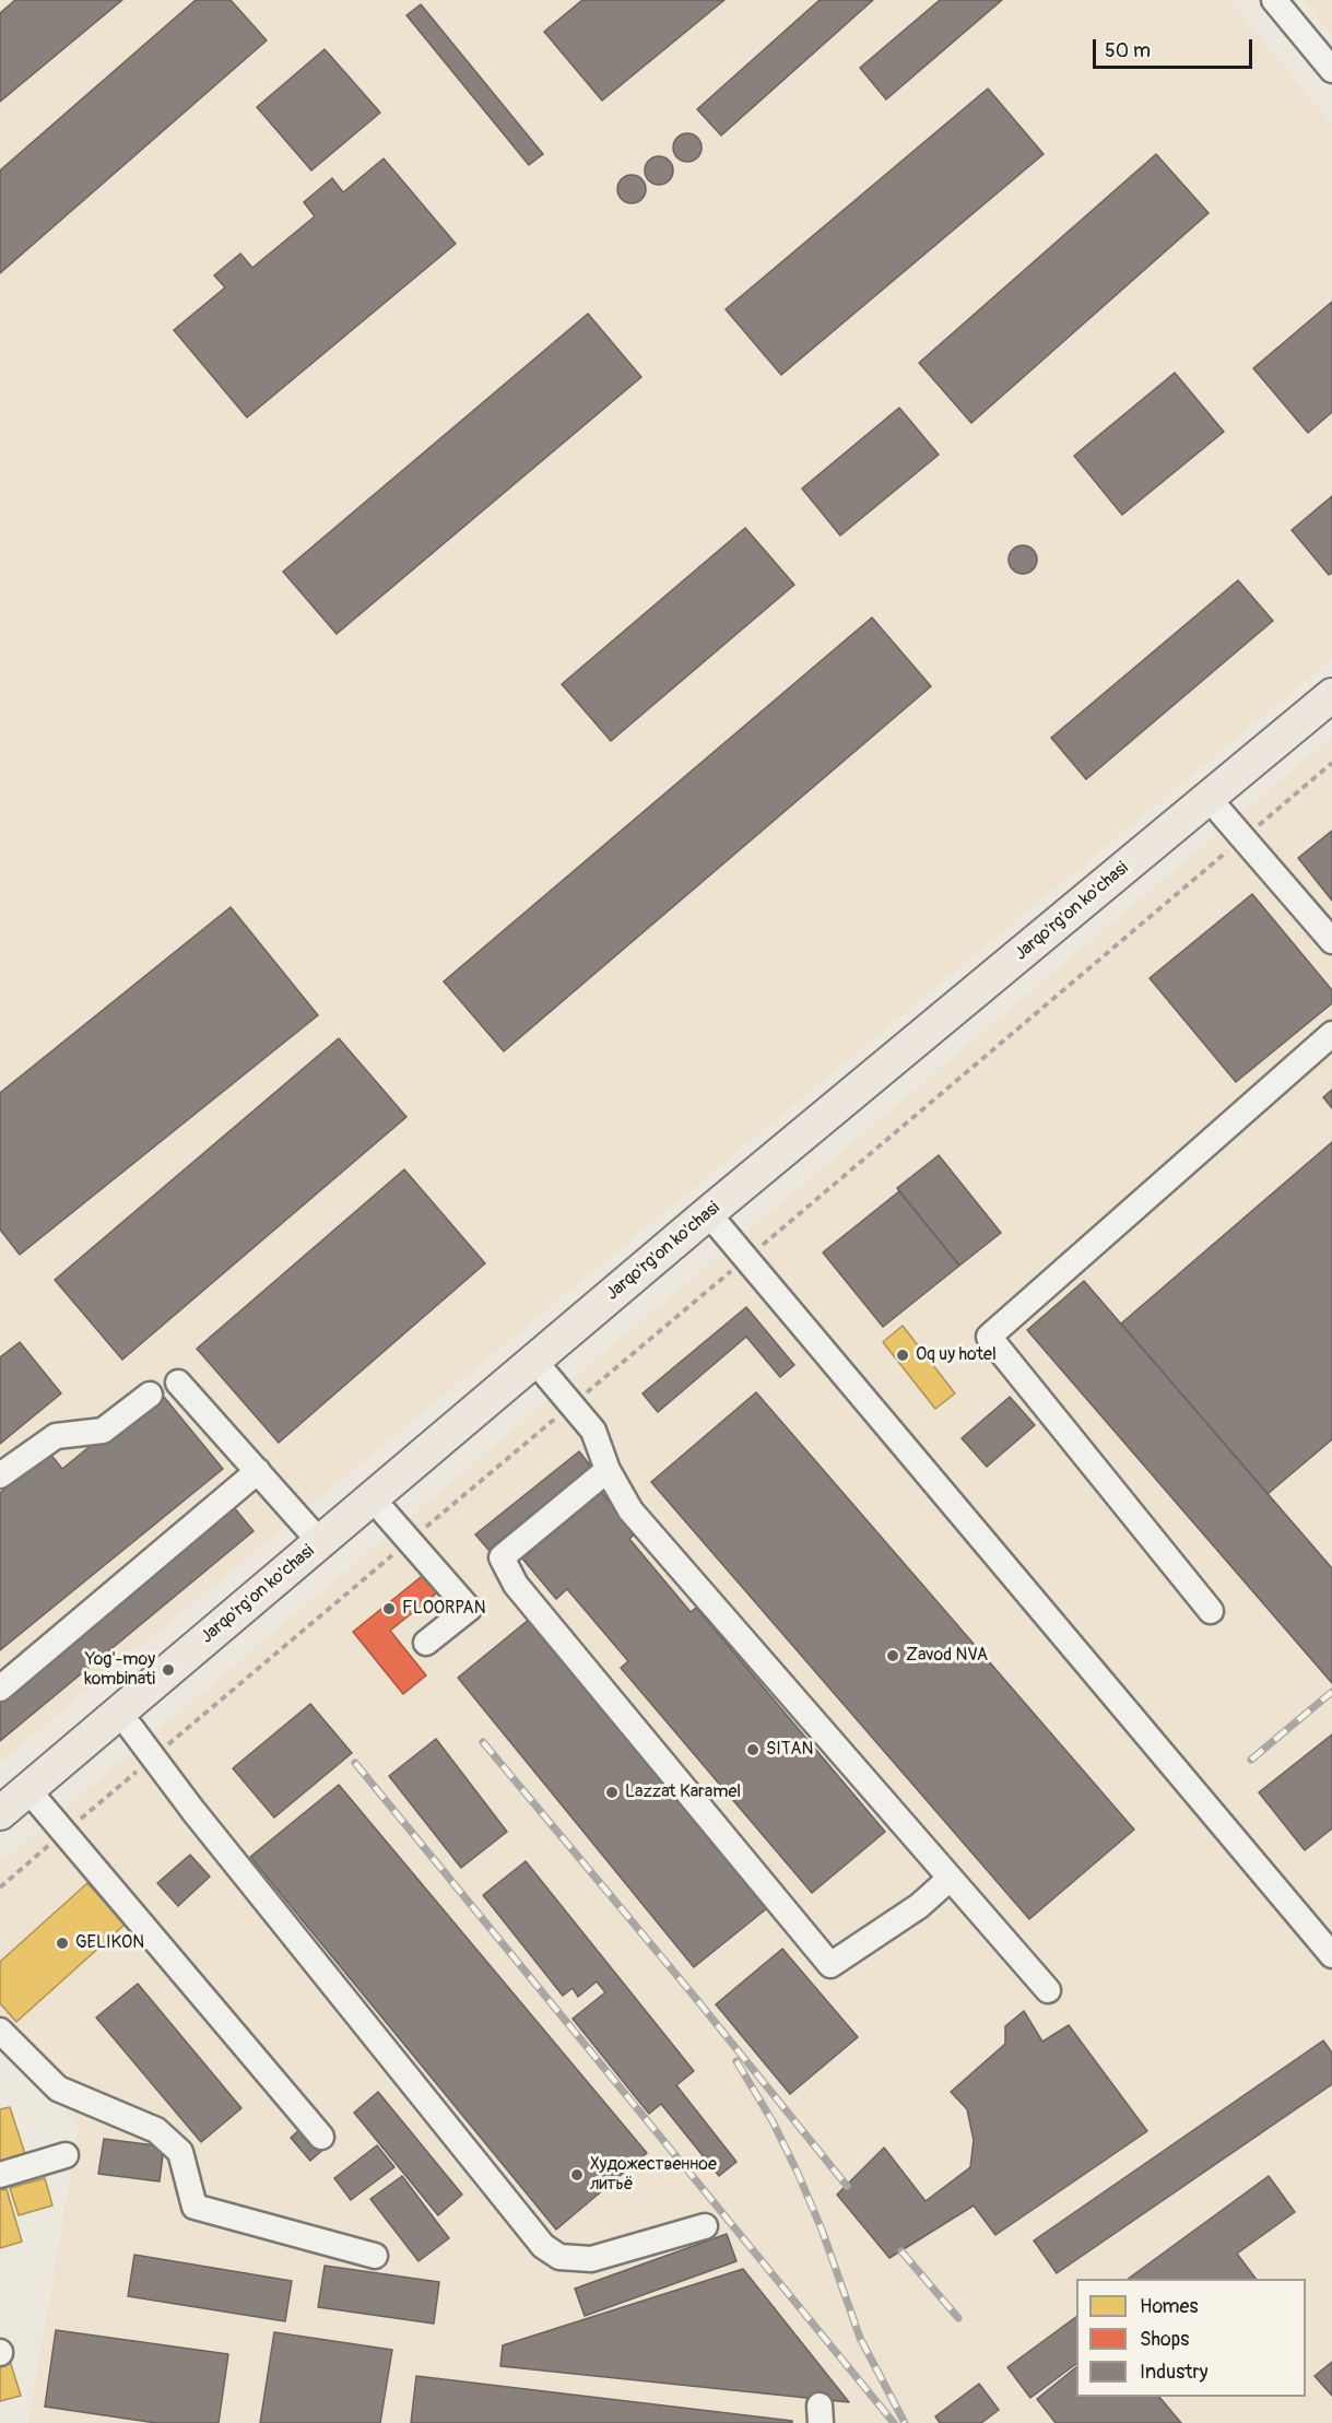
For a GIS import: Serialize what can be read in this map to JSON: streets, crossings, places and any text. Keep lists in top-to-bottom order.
{
  "streets": {
    "main road": ["Jarqo'rg'on ko'chasi"]
  },
  "places": [
    "Oq uy hotel",
    "FLOORPAN",
    "Zavod NVA",
    "Yog'-moy kombinati",
    "SITAN",
    "Lazzat Karamel",
    "GELIKON",
    "Художественное литьё"
  ],
  "legend": ["Homes", "Shops", "Industry"],
  "scale_bar": "50 m"
}
